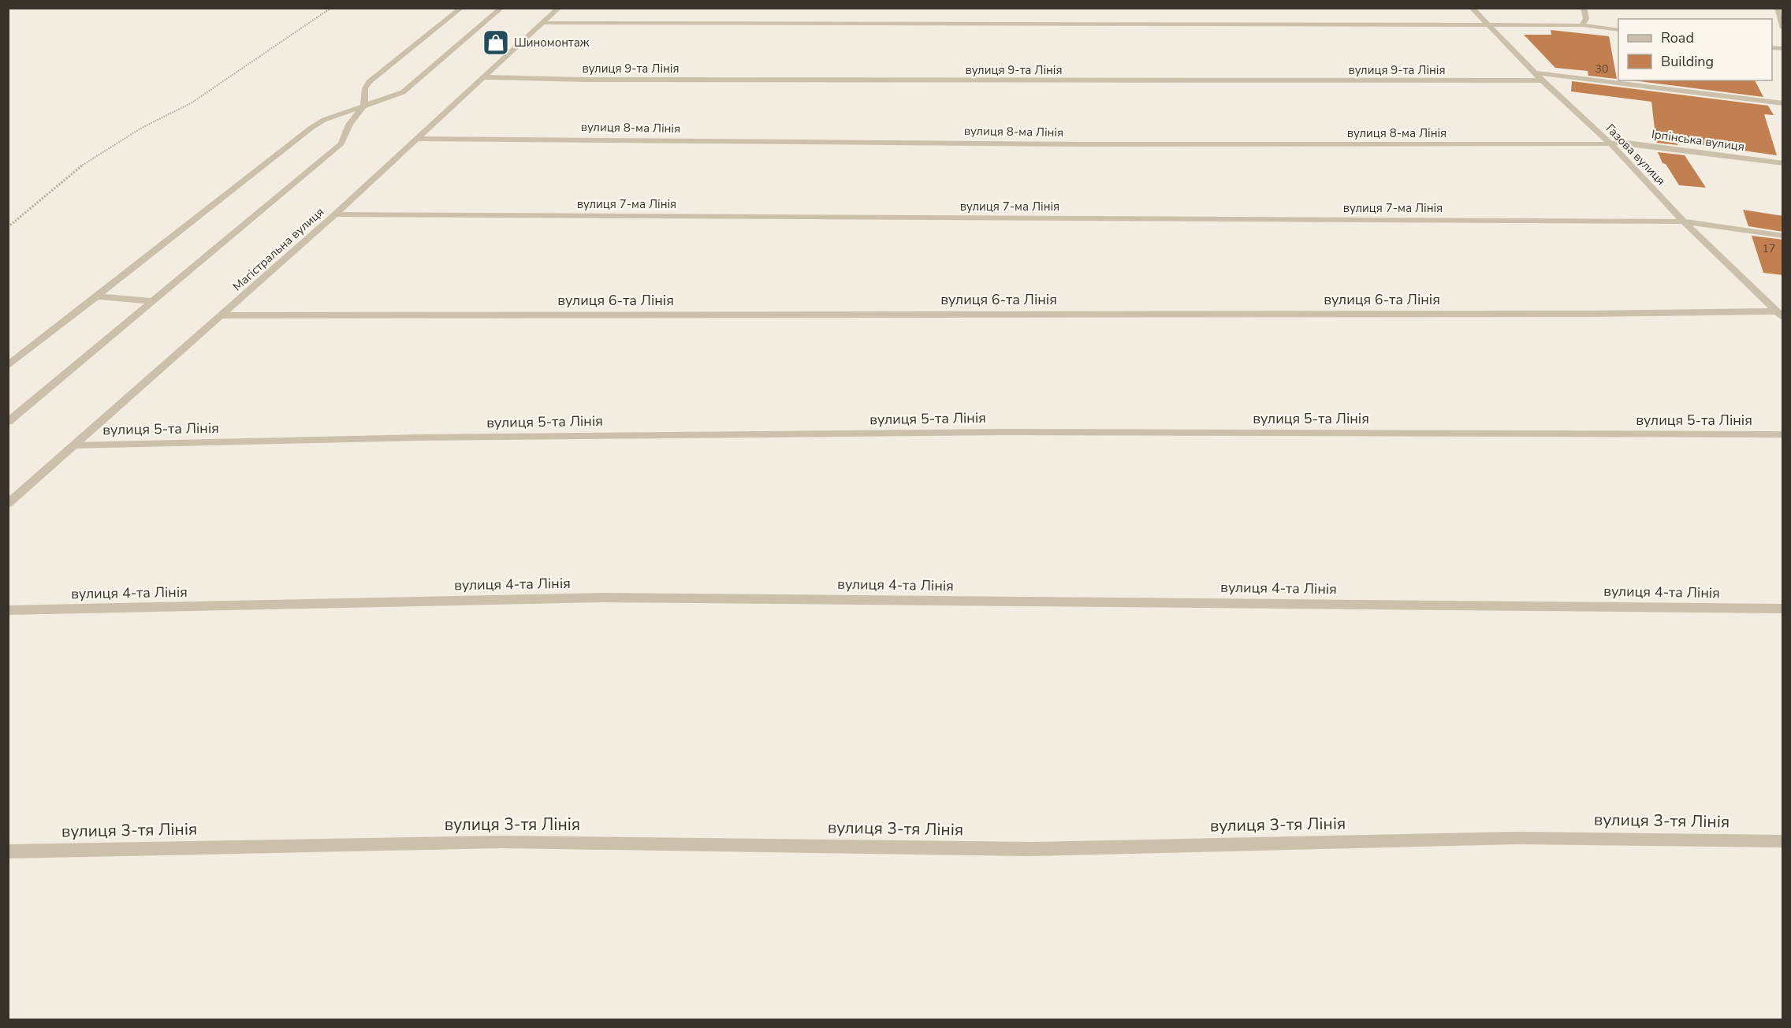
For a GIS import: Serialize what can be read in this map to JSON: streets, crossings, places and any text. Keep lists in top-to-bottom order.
{
  "streets": {
    "street": [
      "вулиця 9-та Лінія",
      "вулиця 8-ма Лінія",
      "Ірпінська вулиця",
      "Газова вулиця",
      "вулиця 7-ма Лінія",
      "Магістральна вулиця",
      "вулиця 6-та Лінія",
      "вулиця 5-та Лінія",
      "вулиця 4-та Лінія",
      "вулиця 3-тя Лінія"
    ]
  },
  "crossings": [
    ["вулиця 9-та Лінія", "Газова вулиця"],
    ["вулиця 9-та Лінія", "Магістральна вулиця"],
    ["вулиця 8-ма Лінія", "Ірпінська вулиця"],
    ["вулиця 8-ма Лінія", "Газова вулиця"],
    ["вулиця 8-ма Лінія", "Магістральна вулиця"],
    ["Ірпінська вулиця", "Газова вулиця"],
    ["Газова вулиця", "вулиця 7-ма Лінія"],
    ["Газова вулиця", "вулиця 6-та Лінія"],
    ["вулиця 7-ма Лінія", "Магістральна вулиця"],
    ["Магістральна вулиця", "вулиця 6-та Лінія"],
    ["Магістральна вулиця", "вулиця 5-та Лінія"]
  ],
  "places": {
    "shop": ["Шиномонтаж"]
  },
  "house_numbers": ["30", "17"],
  "legend": ["Road", "Building"]
}
